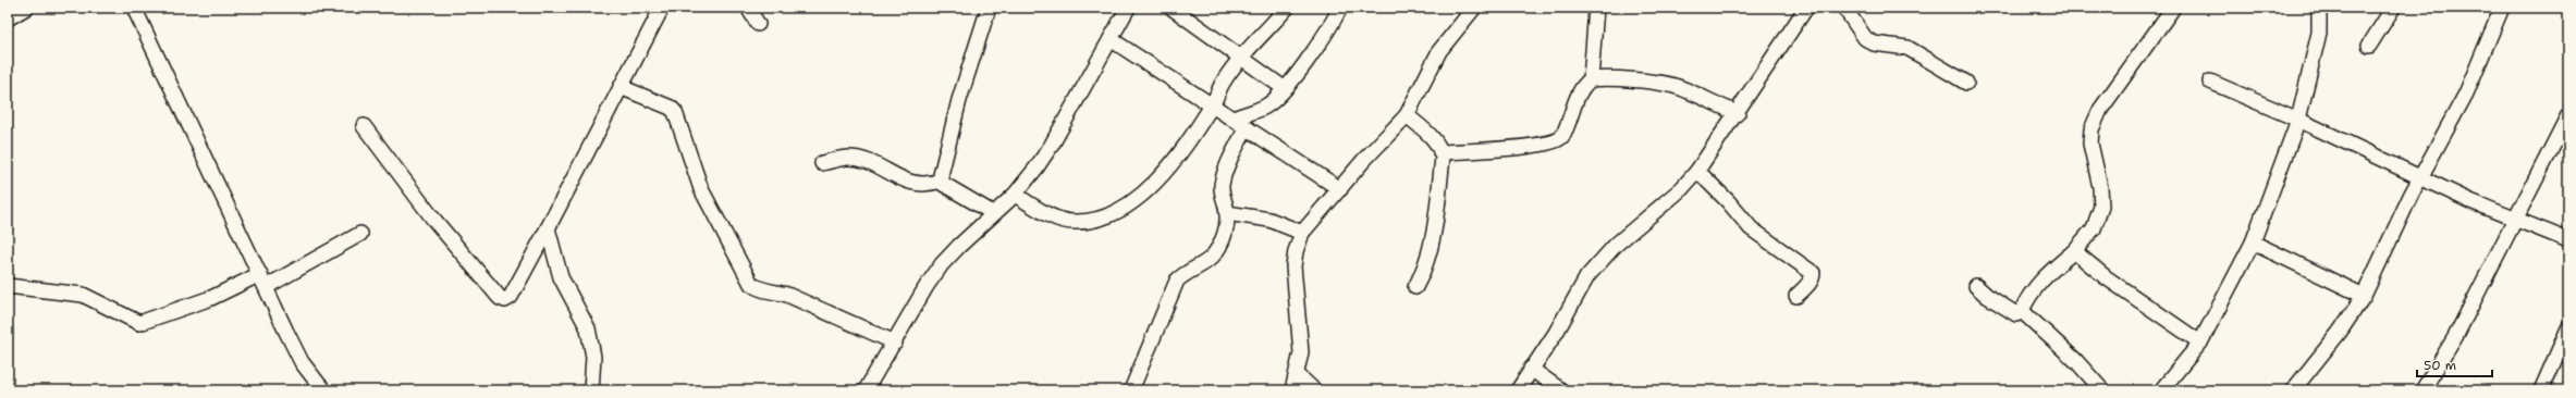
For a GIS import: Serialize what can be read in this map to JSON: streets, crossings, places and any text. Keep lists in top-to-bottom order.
{
  "scale_bar": "50 m"
}
